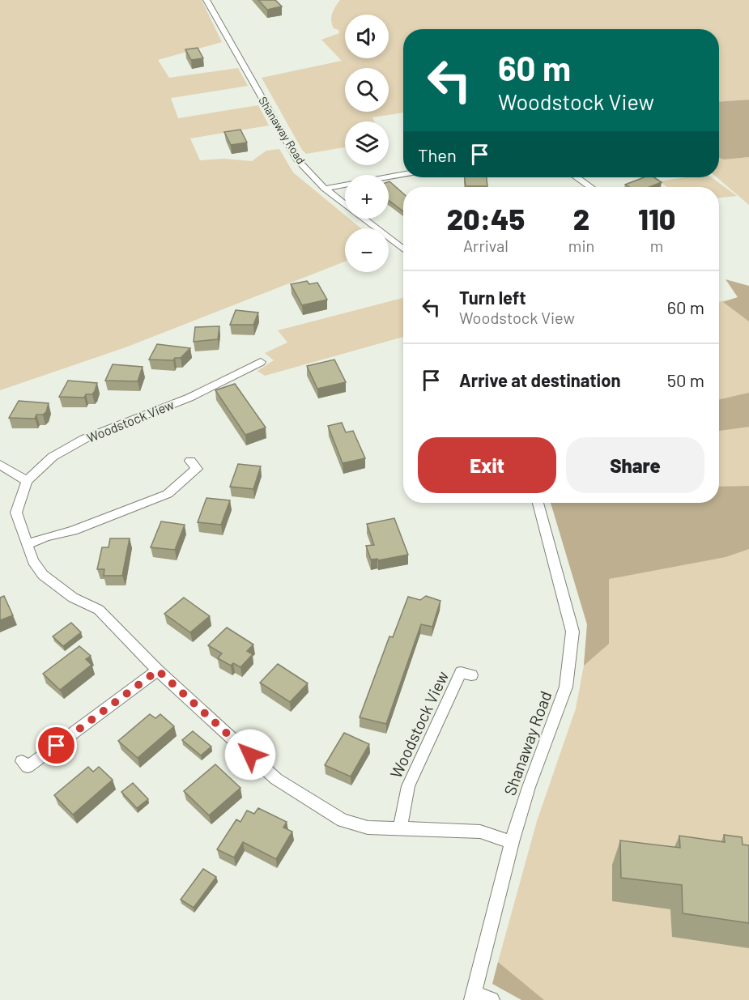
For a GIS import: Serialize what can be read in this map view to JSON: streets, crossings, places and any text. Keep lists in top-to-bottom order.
{
  "streets": {
    "street": ["Shanaway Road", "Woodstock View"]
  },
  "crossings": [
    ["Shanaway Road", "Woodstock View"]
  ],
  "page": {
    "map_buttons": ["+", "−"],
    "turn": ["60 m", "Woodstock View"],
    "then": "Then",
    "eta": [
      "20:45",
      "Arrival",
      "2",
      "min",
      "110",
      "m"
    ],
    "list": [
      {
        "name": "Turn left",
        "note": "Woodstock View",
        "value": "60 m"
      },
      {
        "name": "Arrive at destination",
        "value": "50 m"
      }
    ],
    "buttons": ["Exit", "Share"]
  }
}
